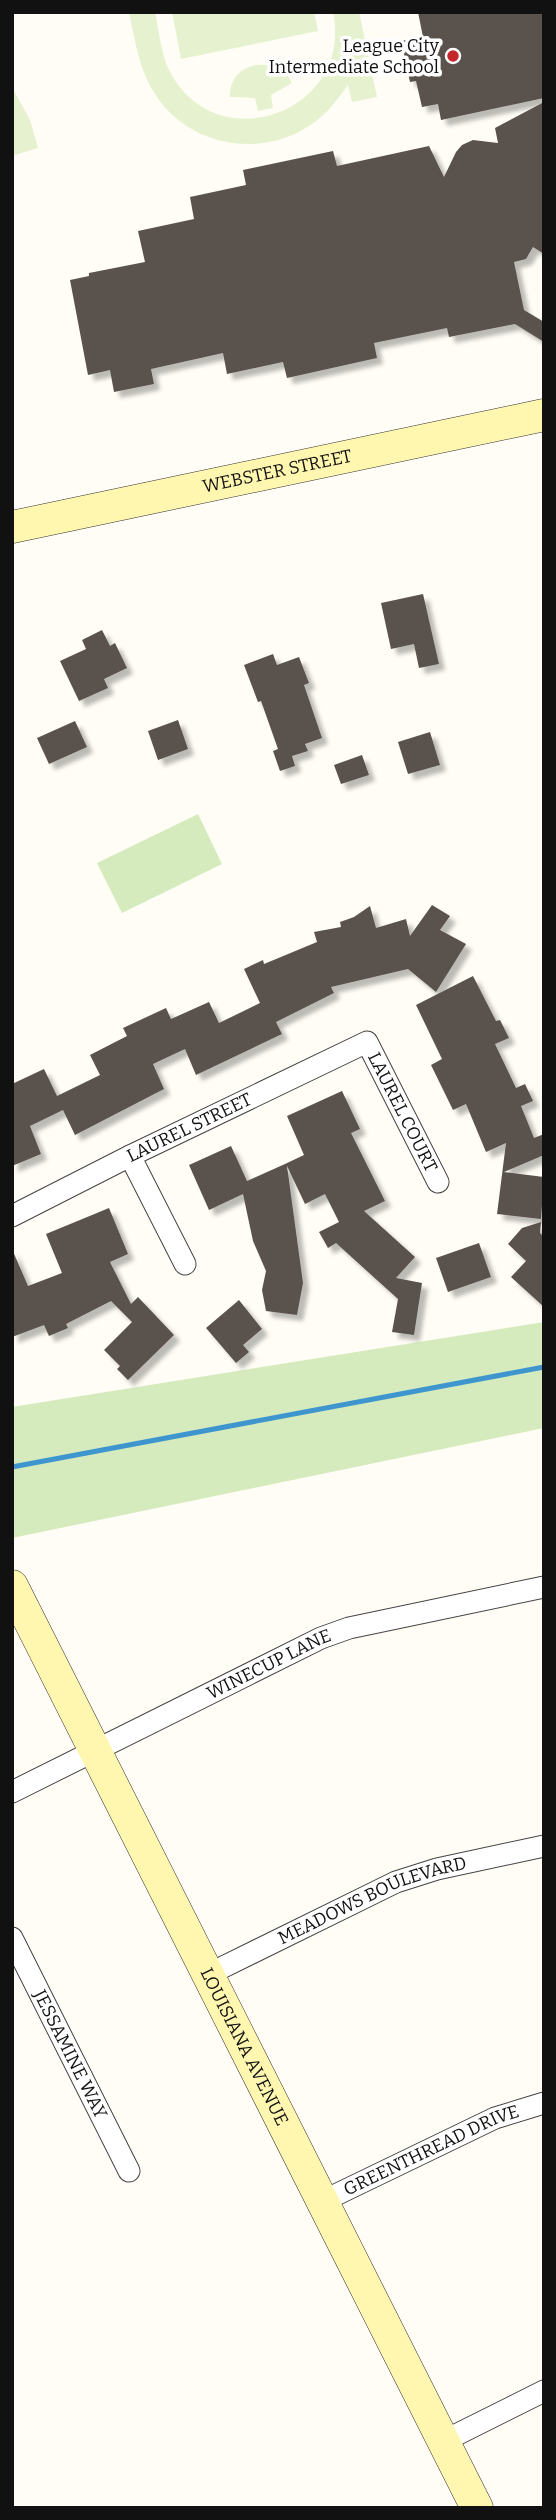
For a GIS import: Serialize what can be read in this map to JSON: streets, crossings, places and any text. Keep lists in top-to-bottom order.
{
  "streets": {
    "street": [
      "WEBSTER STREET",
      "LAUREL COURT",
      "LAUREL STREET",
      "WINECUP LANE",
      "MEADOWS BOULEVARD",
      "LOUISIANA AVENUE",
      "JESSAMINE WAY",
      "GREENTHREAD DRIVE"
    ]
  },
  "crossings": [
    ["LAUREL COURT", "LAUREL STREET"],
    ["WINECUP LANE", "LOUISIANA AVENUE"],
    ["MEADOWS BOULEVARD", "LOUISIANA AVENUE"],
    ["LOUISIANA AVENUE", "GREENTHREAD DRIVE"]
  ],
  "places": ["League City Intermediate School"]
}
